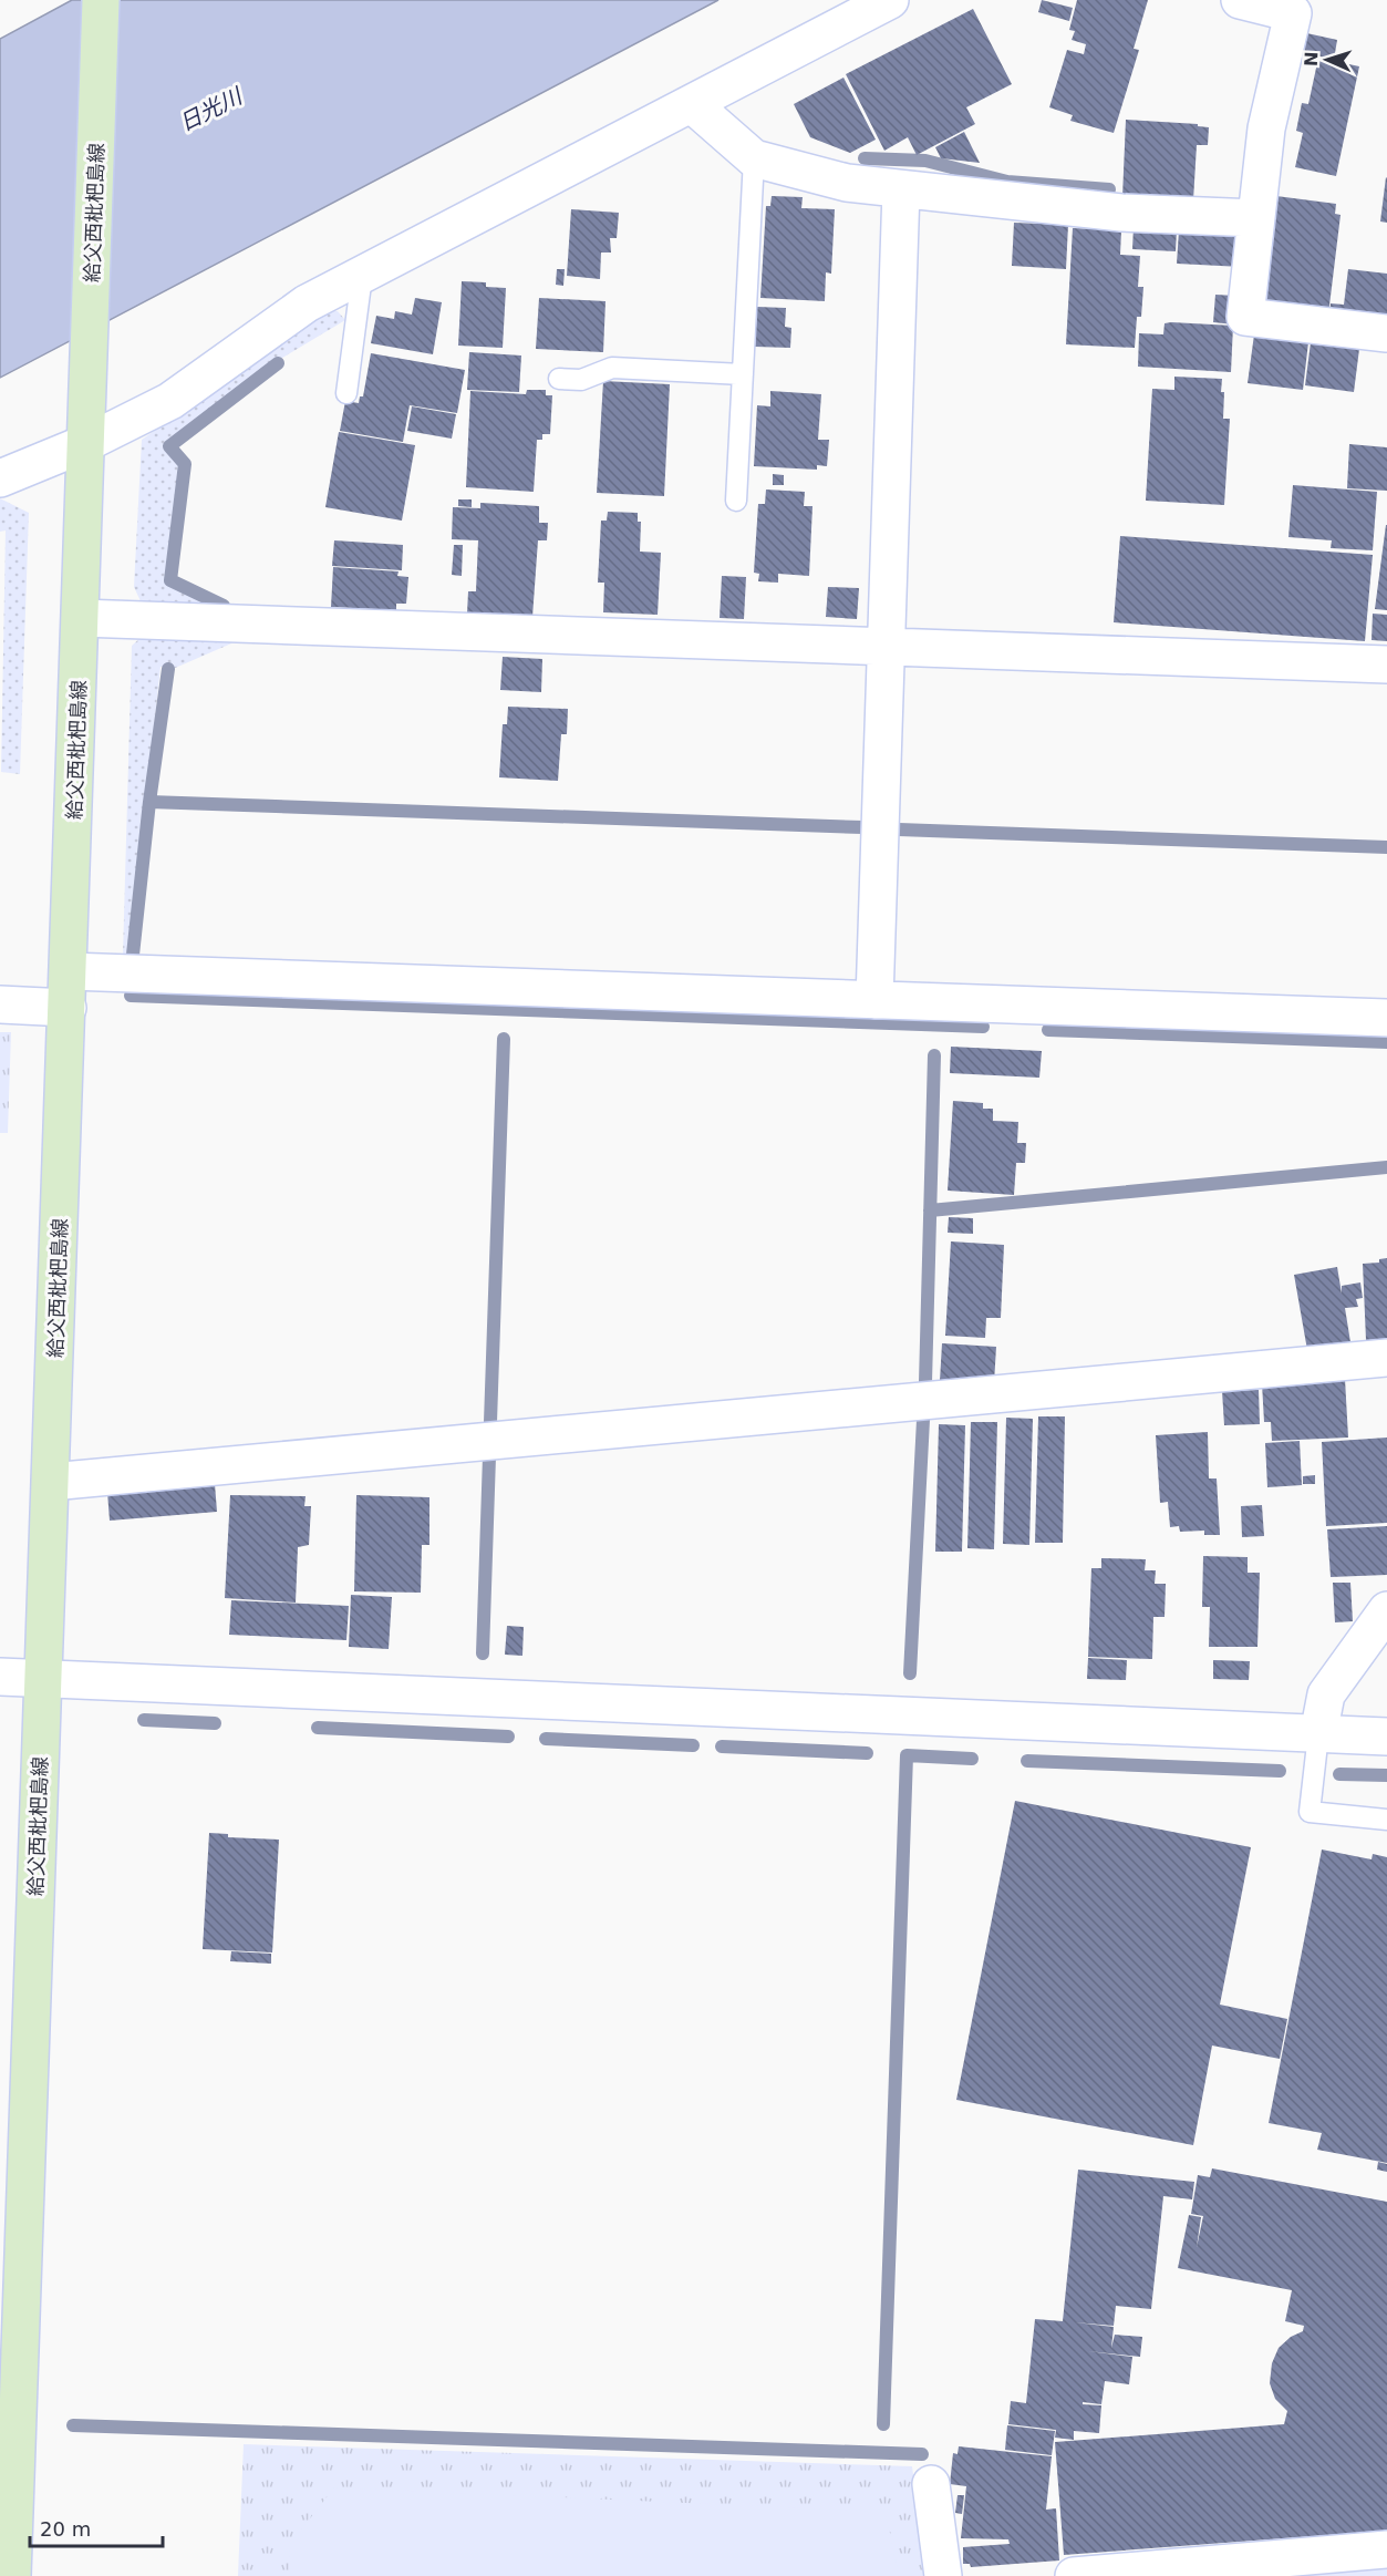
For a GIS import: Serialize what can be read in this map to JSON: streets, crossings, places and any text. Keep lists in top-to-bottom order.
{
  "streets": {
    "main road": ["給父西枇杷島線"]
  },
  "water": ["日光川"],
  "scale_bar": "20 m",
  "north": "left"
}
